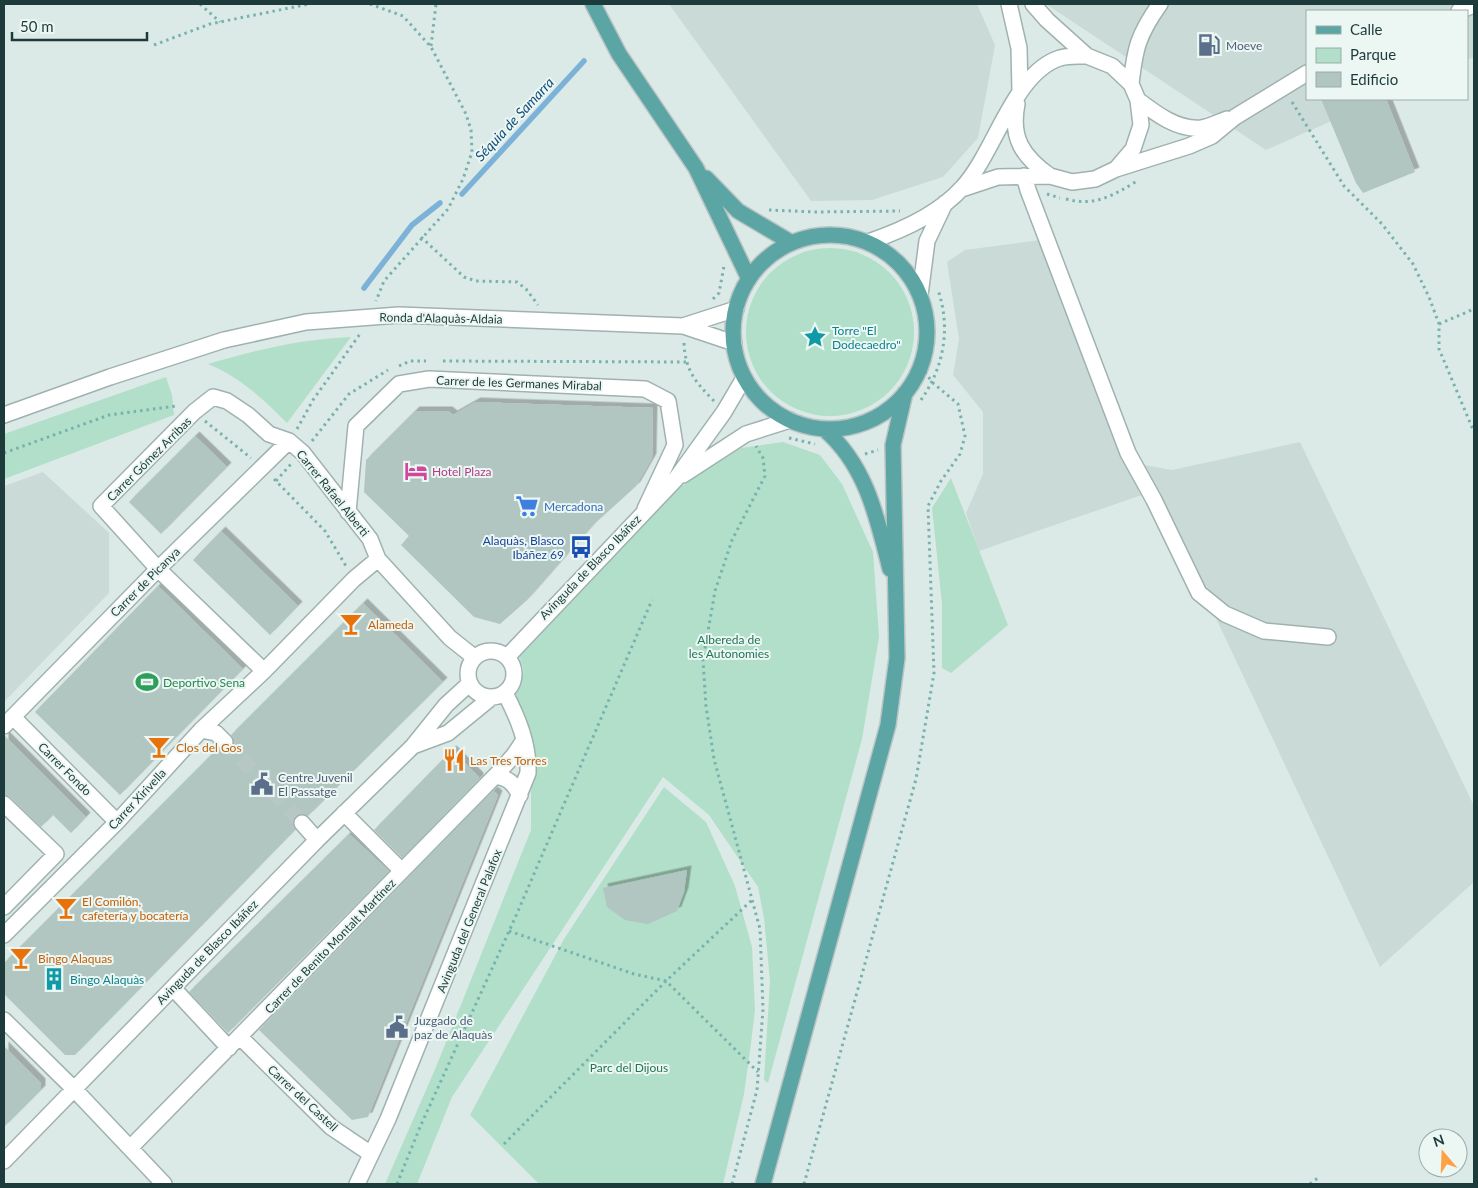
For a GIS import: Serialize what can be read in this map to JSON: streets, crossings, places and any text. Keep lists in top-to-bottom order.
{
  "streets": {
    "street": [
      "Ronda d'Alaquàs-Aldaia",
      "Carrer de les Germanes Mirabal",
      "Carrer Gómez Arribas",
      "Carrer Rafael Alberti",
      "Avinguda de Blasco Ibáñez",
      "Carrer de Picanya",
      "Carrer Fondo",
      "Carrer Xirivella",
      "Avinguda del General Palafox",
      "Carrer de Benito Montalt Martínez",
      "Carrer del Castell"
    ]
  },
  "crossings": [
    ["Carrer de les Germanes Mirabal", "Carrer Rafael Alberti"],
    ["Carrer de les Germanes Mirabal", "Avinguda de Blasco Ibáñez"],
    ["Carrer Gómez Arribas", "Carrer Rafael Alberti"],
    ["Carrer Gómez Arribas", "Carrer de Picanya"],
    ["Carrer Gómez Arribas", "Carrer Xirivella"],
    ["Carrer Rafael Alberti", "Avinguda de Blasco Ibáñez"],
    ["Carrer Rafael Alberti", "Carrer de Picanya"],
    ["Carrer Rafael Alberti", "Carrer Xirivella"],
    ["Carrer Rafael Alberti", "Avinguda del General Palafox"],
    ["Avinguda de Blasco Ibáñez", "Avinguda del General Palafox"],
    ["Avinguda de Blasco Ibáñez", "Carrer del Castell"],
    ["Carrer de Picanya", "Carrer Fondo"],
    ["Carrer Fondo", "Carrer Xirivella"],
    ["Avinguda del General Palafox", "Carrer de Benito Montalt Martínez"],
    ["Avinguda del General Palafox", "Carrer del Castell"],
    ["Carrer de Benito Montalt Martínez", "Carrer del Castell"]
  ],
  "water": ["Séquia de Samarra"],
  "parks": ["Albereda de les Autonomies", "Parc del Dijous"],
  "places": {
    "fuel station": ["Moeve"],
    "place": ["Torre \"El Dodecaedro\""],
    "hotel": ["Hotel Plaza"],
    "supermarket": ["Mercadona"],
    "bus stop": ["Alaquàs, Blasco Ibáñez 69"],
    "bar": [
      "Alameda",
      "Clos del Gos",
      "El Comilón, cafetería y bocatería",
      "Bingo Alaquas"
    ],
    "sports": ["Deportivo Sena"],
    "restaurant": ["Las Tres Torres"],
    "public building": ["Centre Juvenil El Passatge", "Juzgado de paz de Alaquàs"],
    "building": ["Bingo Alaquàs"]
  },
  "legend": ["Calle", "Parque", "Edificio"],
  "scale_bar": "50 m",
  "north": "top"
}
